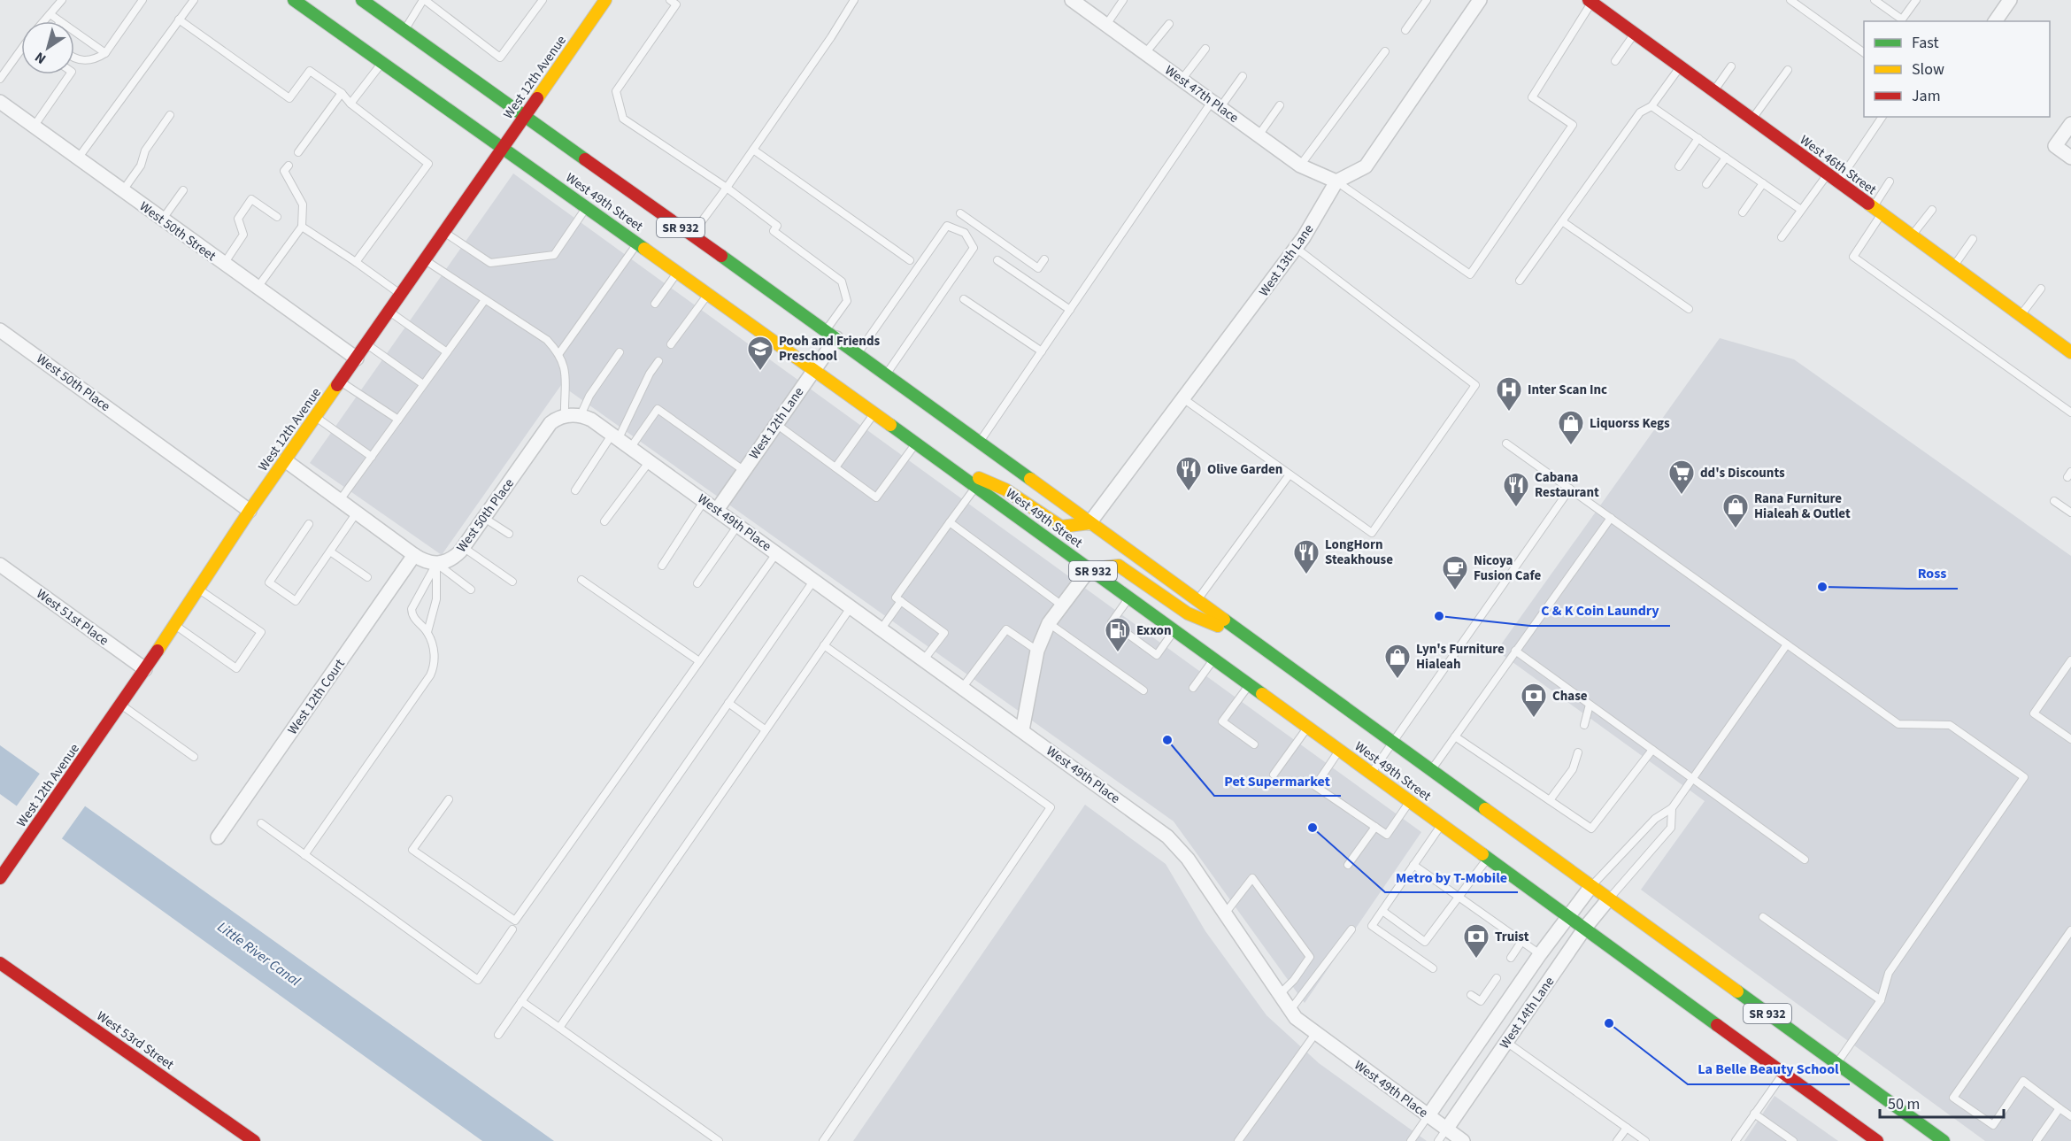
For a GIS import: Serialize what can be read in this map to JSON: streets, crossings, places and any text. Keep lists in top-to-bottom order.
{
  "streets": {
    "main road": [
      "West 12th Avenue",
      "West 46th Street",
      "West 49th Street",
      "SR 932",
      "West 53rd Street"
    ],
    "street": [
      "West 47th Place",
      "West 50th Street",
      "West 13th Lane",
      "West 50th Place",
      "West 12th Lane",
      "West 49th Place",
      "West 51st Place",
      "West 12th Court",
      "West 14th Lane"
    ]
  },
  "crossings": [
    ["West 12th Avenue", "West 49th Street"],
    ["West 12th Avenue", "West 50th Street"],
    ["West 12th Avenue", "West 50th Place"],
    ["West 12th Avenue", "West 51st Place"],
    ["West 47th Place", "West 13th Lane"],
    ["West 49th Street", "West 13th Lane"],
    ["West 49th Street", "West 12th Lane"],
    ["West 49th Street", "West 14th Lane"],
    ["West 12th Lane", "West 49th Place"],
    ["West 49th Place", "West 14th Lane"]
  ],
  "water": ["Little River Canal"],
  "places": {
    "school or university": ["Pooh and Friends Preschool"],
    "hospital": ["Inter Scan Inc"],
    "shop": ["Liquorss Kegs", "Rana Furniture Hialeah & Outlet", "Lyn's Furniture Hialeah"],
    "restaurant": ["Olive Garden", "Cabana Restaurant", "LongHorn Steakhouse"],
    "supermarket": ["dd's Discounts"],
    "other": [
      "Ross",
      "C & K Coin Laundry",
      "Pet Supermarket",
      "Metro by T-Mobile",
      "La Belle Beauty School"
    ],
    "cafe": ["Nicoya Fusion Cafe"],
    "fuel station": ["Exxon"],
    "bank": ["Chase", "Truist"]
  },
  "legend": ["Fast", "Slow", "Jam"],
  "scale_bar": "50 m",
  "north": "bottom left"
}
